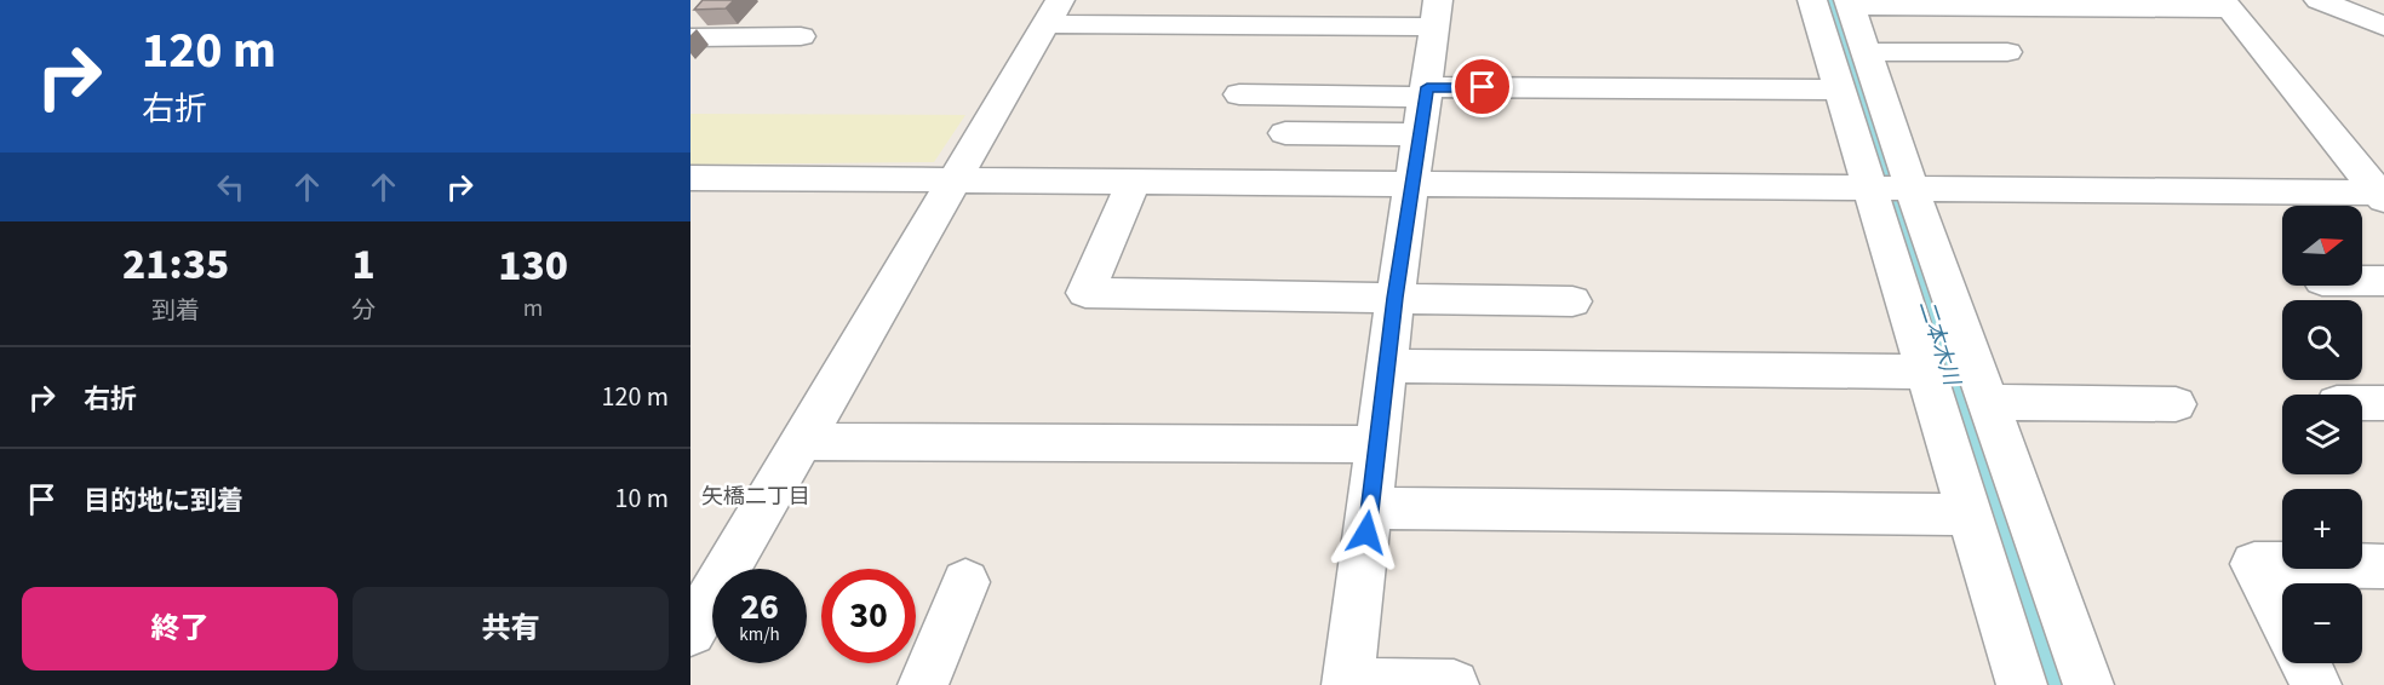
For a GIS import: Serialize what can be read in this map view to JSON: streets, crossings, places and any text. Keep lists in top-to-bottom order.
{
  "districts": ["矢橋二丁目"],
  "water": ["二本木川"],
  "north": "right",
  "page": {
    "turn": ["120 m", "右折"],
    "map_buttons": ["+", "−"],
    "eta": [
      "21:35",
      "到着",
      "1",
      "分",
      "130",
      "m"
    ],
    "list": [
      {
        "name": "右折",
        "value": "120 m"
      },
      {
        "name": "目的地に到着",
        "value": "10 m"
      }
    ],
    "speed": "26 km/h",
    "limit": "30",
    "buttons": ["終了", "共有"]
  }
}
